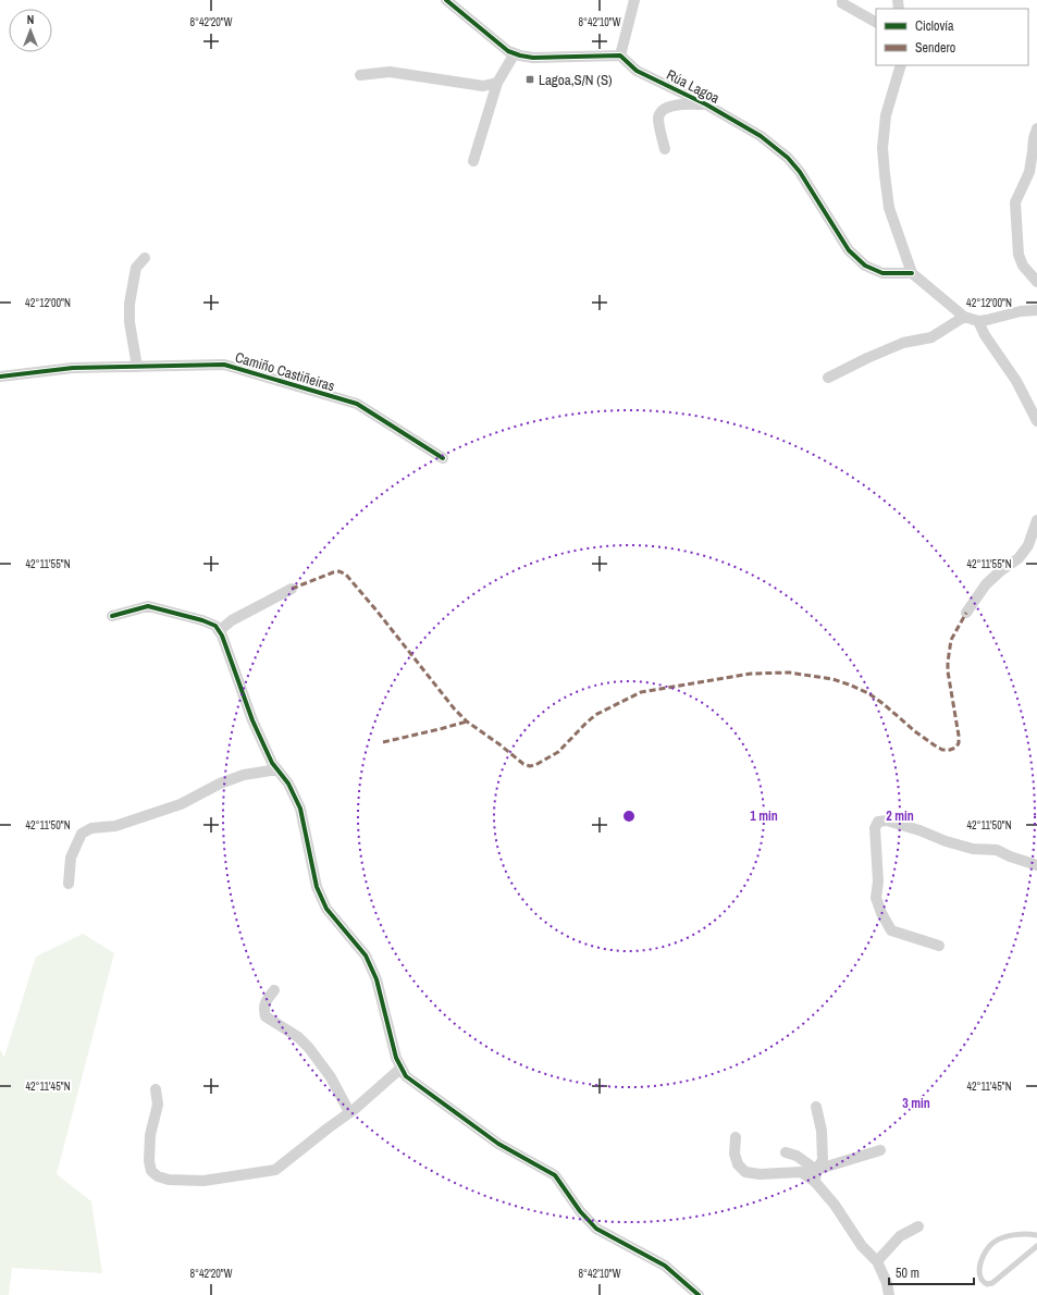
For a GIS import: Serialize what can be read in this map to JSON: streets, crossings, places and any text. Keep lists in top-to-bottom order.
{
  "streets": {
    "street": ["Rúa Lagoa", "Camiño Castiñeiras"]
  },
  "places": {
    "transit": ["Lagoa,S/N (S)"]
  },
  "legend": ["Ciclovía", "Sendero"],
  "scale_bar": "50 m",
  "north": "top",
  "coordinates": [
    "8°42'20\"W",
    "8°42'10\"W",
    "42°12'00\"N",
    "42°11'55\"N",
    "42°11'50\"N",
    "42°11'45\"N"
  ],
  "rings": ["1 min", "2 min", "3 min"]
}
